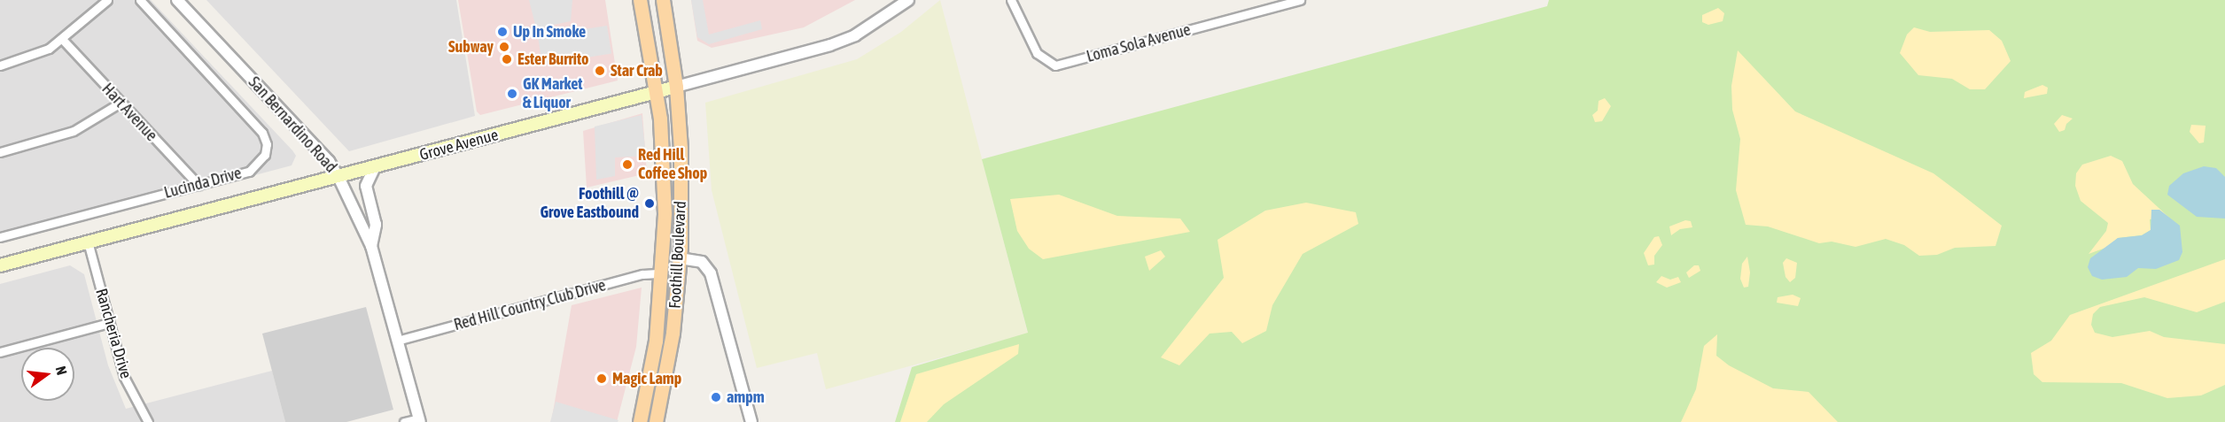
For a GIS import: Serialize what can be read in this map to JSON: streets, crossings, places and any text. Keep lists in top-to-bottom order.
{
  "streets": {
    "main road": ["Grove Avenue", "Foothill Boulevard"],
    "street": [
      "Loma Sola Avenue",
      "Hart Avenue",
      "San Bernardino Road",
      "Lucinda Drive",
      "Red Hill Country Club Drive",
      "Rancheria Drive"
    ]
  },
  "crossings": [
    ["Hart Avenue", "Lucinda Drive"],
    ["San Bernardino Road", "Grove Avenue"],
    ["San Bernardino Road", "Red Hill Country Club Drive"],
    ["Grove Avenue", "Foothill Boulevard"],
    ["Grove Avenue", "Rancheria Drive"],
    ["Foothill Boulevard", "Red Hill Country Club Drive"]
  ],
  "places": [
    "Up In Smoke",
    "Subway",
    "Ester Burrito",
    "Star Crab",
    "GK Market & Liquor",
    "Red Hill Coffee Shop",
    "Foothill @ Grove Eastbound",
    "Magic Lamp",
    "ampm"
  ],
  "north": "right"
}
